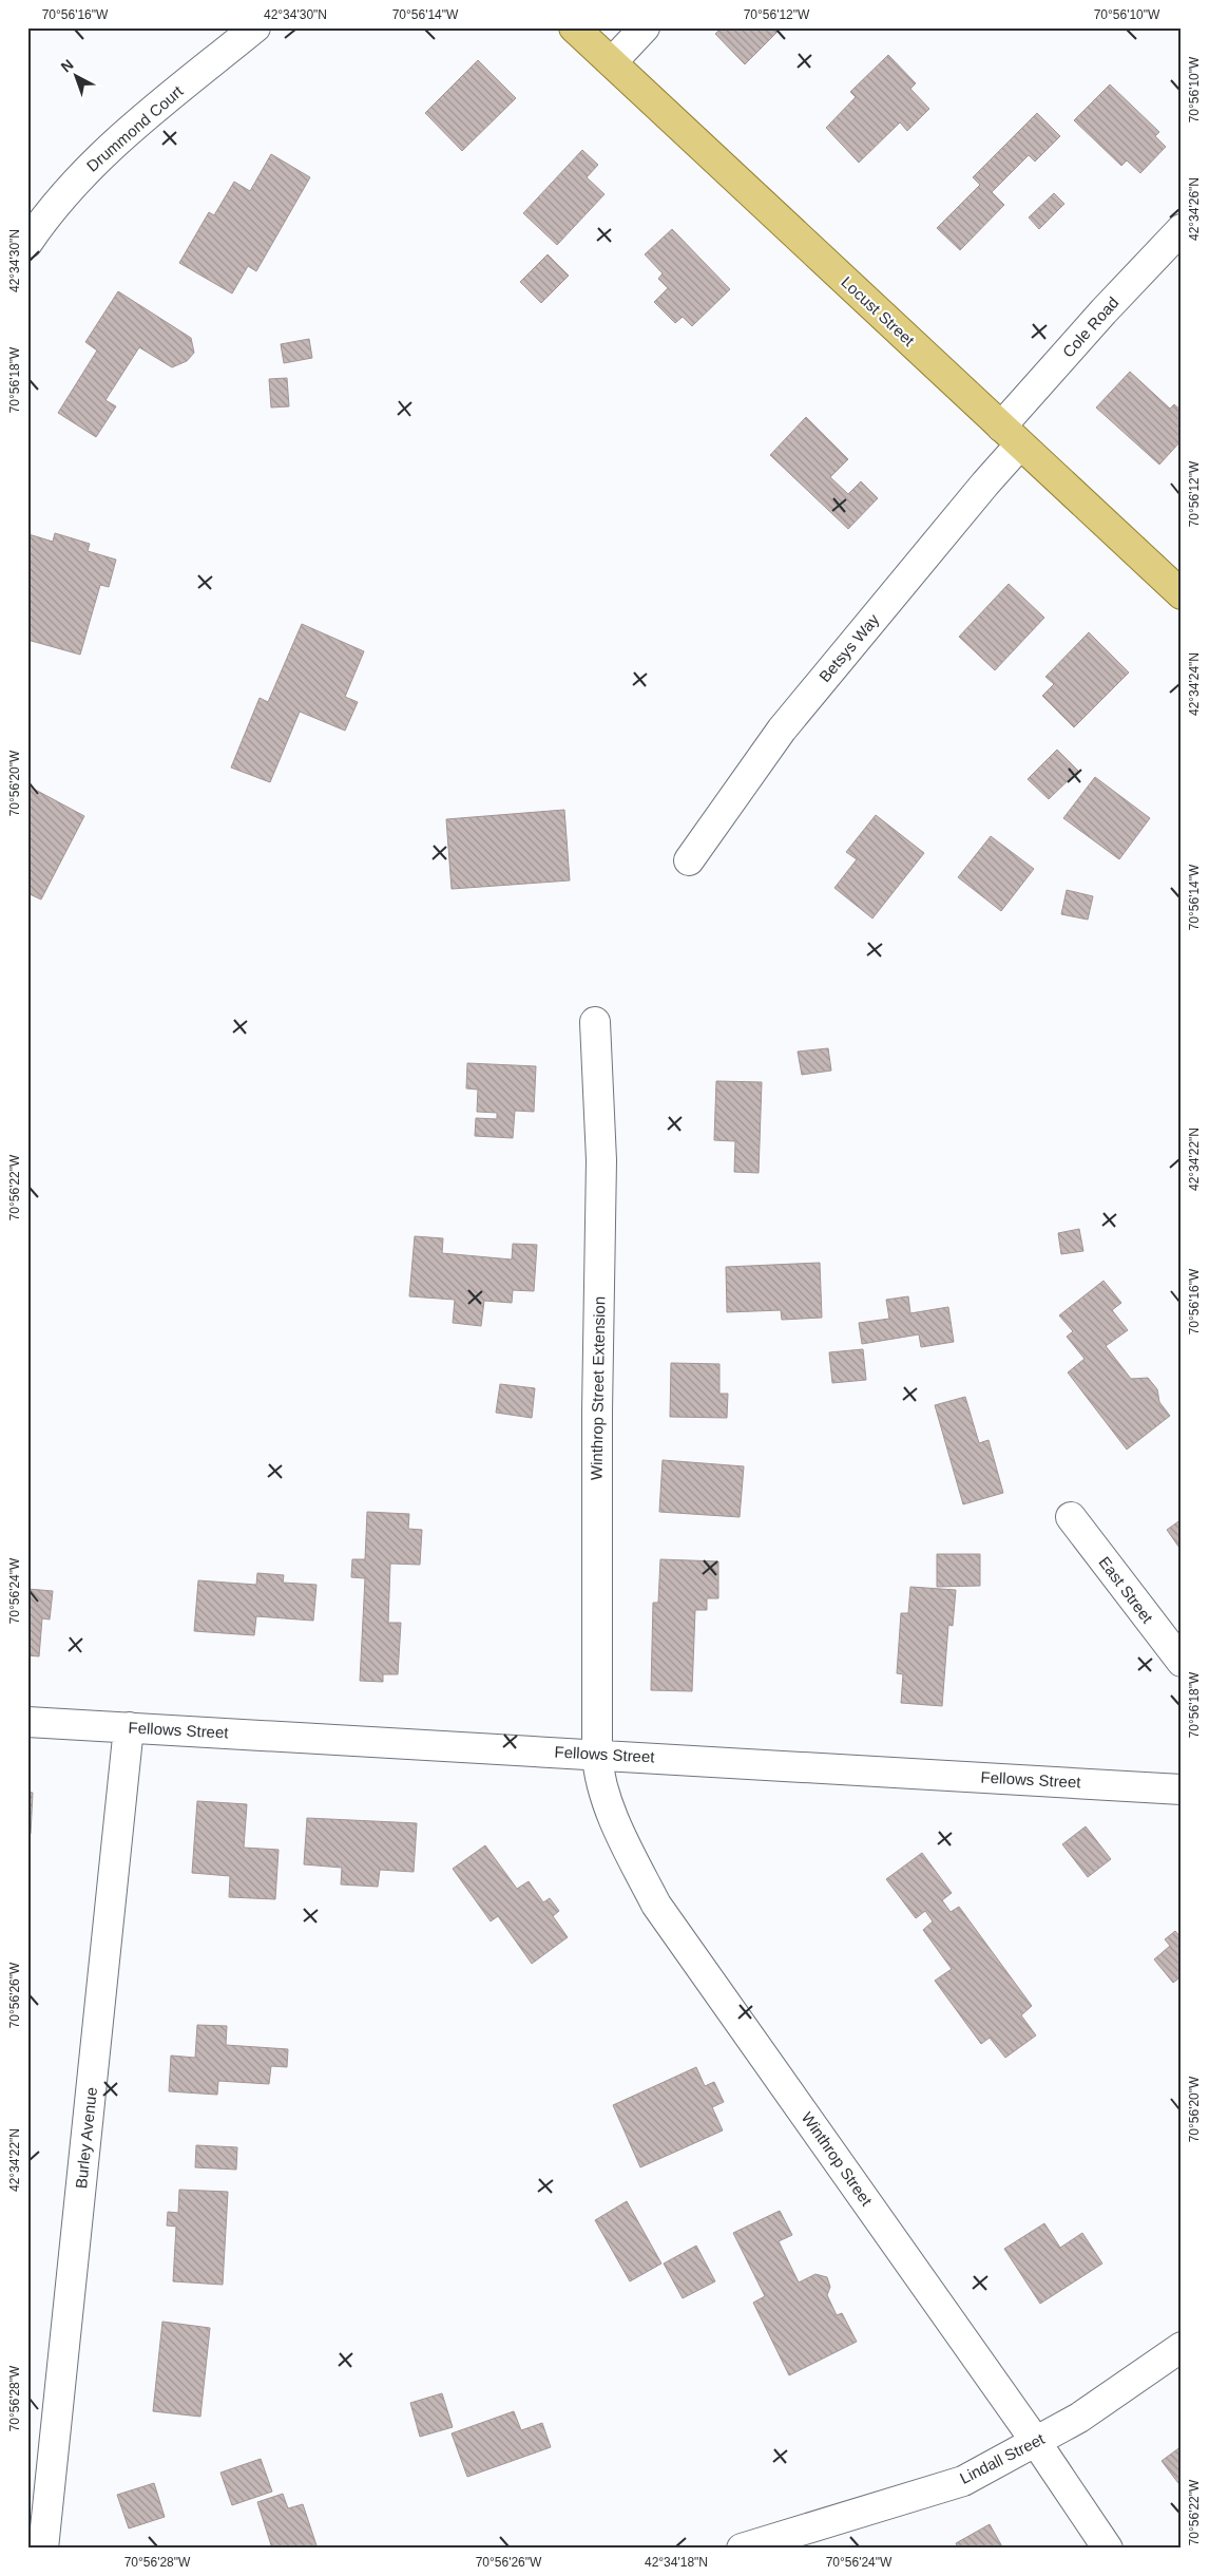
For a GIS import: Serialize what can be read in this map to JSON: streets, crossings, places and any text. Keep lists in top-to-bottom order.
{
  "streets": {
    "main road": ["Locust Street"],
    "street": [
      "Drummond Court",
      "Cole Road",
      "Betsys Way",
      "Winthrop Street Extension",
      "East Street",
      "Fellows Street",
      "Burley Avenue",
      "Winthrop Street",
      "Lindall Street"
    ]
  },
  "crossings": [
    ["Locust Street", "Cole Road"],
    ["Locust Street", "Betsys Way"],
    ["Cole Road", "Betsys Way"],
    ["Winthrop Street Extension", "Fellows Street"],
    ["Winthrop Street Extension", "Winthrop Street"],
    ["Fellows Street", "Burley Avenue"],
    ["Fellows Street", "Winthrop Street"],
    ["Winthrop Street", "Lindall Street"]
  ],
  "north": "top left",
  "coordinates": [
    "70°56'16\"W",
    "42°34'30\"N",
    "70°56'14\"W",
    "70°56'12\"W",
    "70°56'10\"W",
    "42°34'26\"N",
    "70°56'18\"W",
    "42°34'24\"N",
    "70°56'20\"W",
    "42°34'22\"N",
    "70°56'22\"W",
    "70°56'24\"W",
    "70°56'26\"W",
    "70°56'28\"W",
    "42°34'18\"N"
  ]
}
